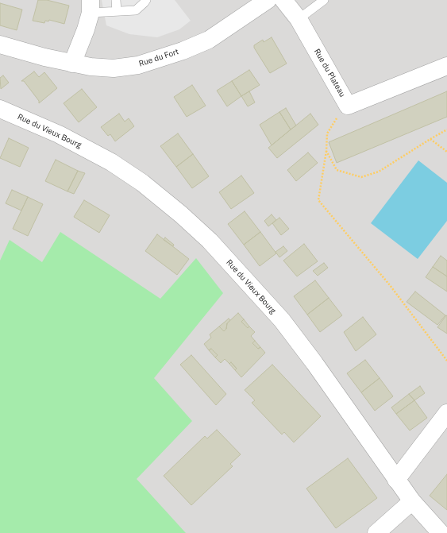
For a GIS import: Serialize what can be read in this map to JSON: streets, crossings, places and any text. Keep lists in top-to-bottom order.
{
  "streets": {
    "street": ["Rue du Fort", "Rue du Plateau", "Rue du Vieux Bourg"]
  }
}
